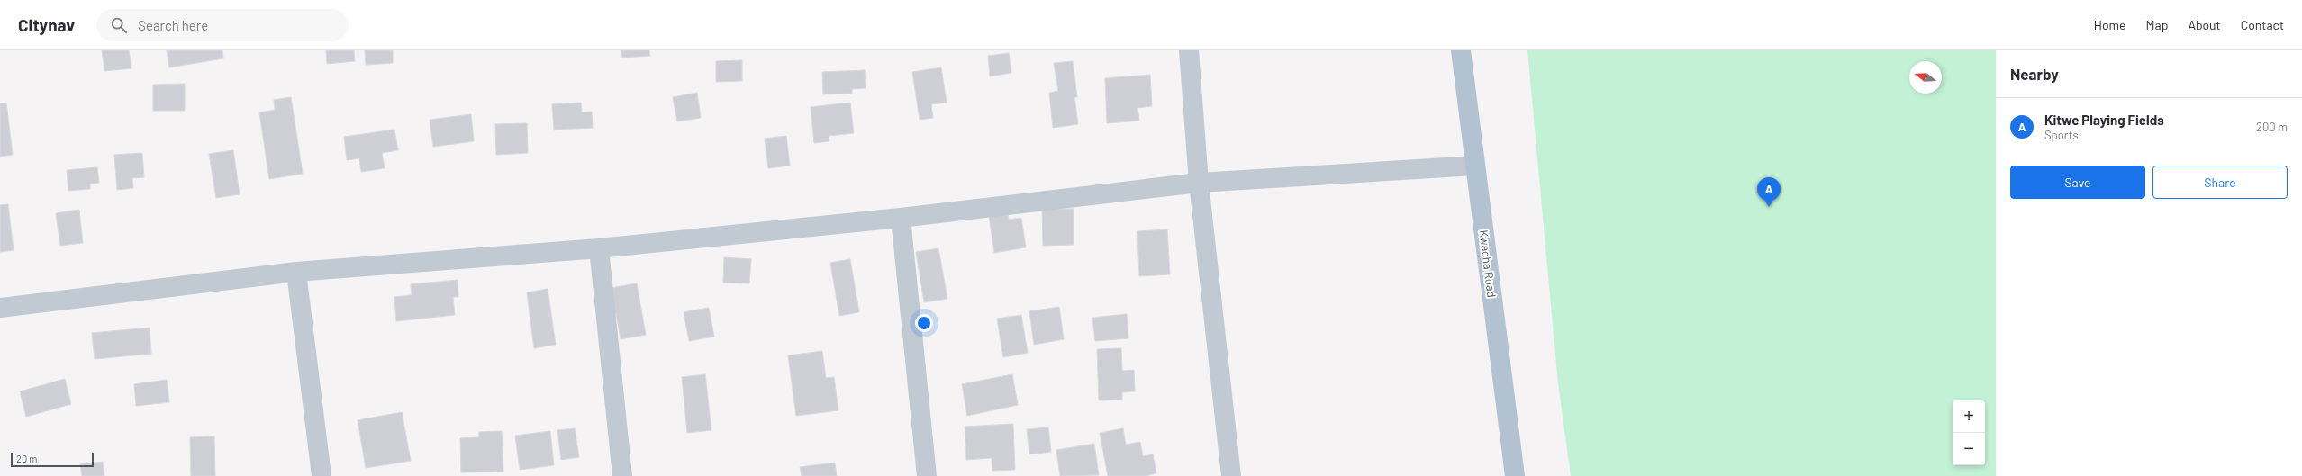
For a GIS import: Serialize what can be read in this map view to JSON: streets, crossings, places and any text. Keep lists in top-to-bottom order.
{
  "streets": {
    "main road": ["Kwacha Road"]
  },
  "scale_bar": "20 m",
  "north": "left",
  "page": {
    "header": "Citynav",
    "search": "Search here",
    "nav": [
      "Home",
      "Map",
      "About",
      "Contact"
    ],
    "heading": "Nearby",
    "list": [
      {
        "mark": "A",
        "name": "Kitwe Playing Fields",
        "note": "Sports",
        "value": "200 m"
      }
    ],
    "buttons": ["Save", "Share"],
    "pins": "A",
    "map_buttons": ["+", "−"],
    "scale": "20 m"
  }
}
